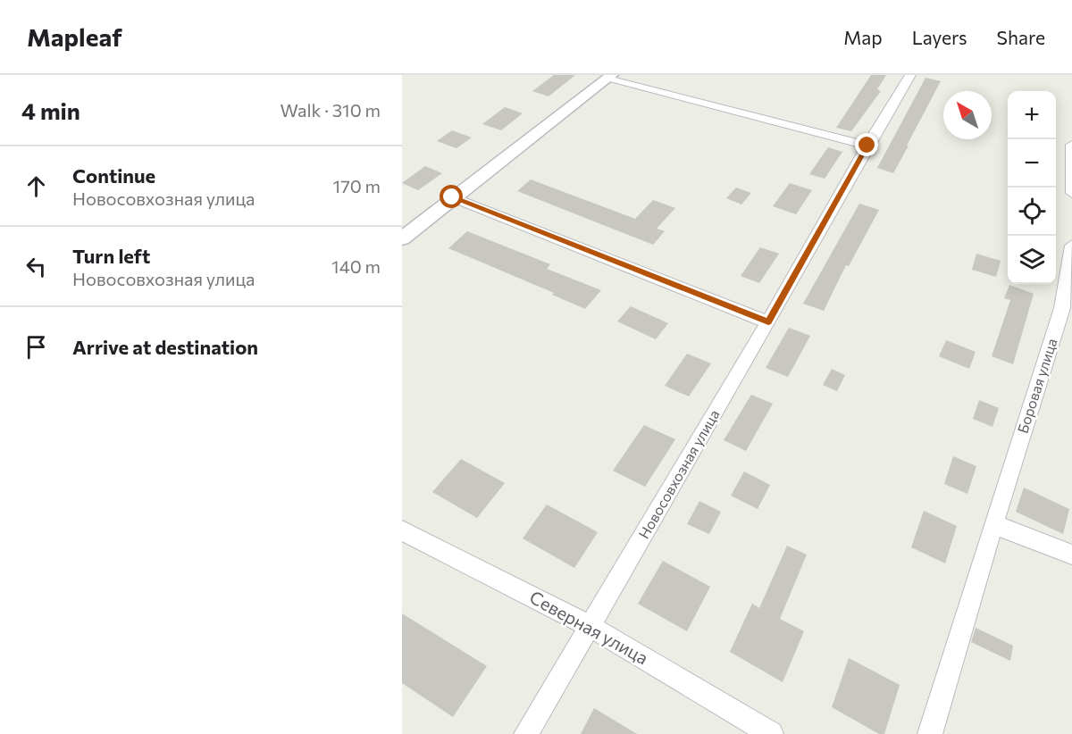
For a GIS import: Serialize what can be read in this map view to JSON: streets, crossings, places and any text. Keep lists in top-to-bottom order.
{
  "streets": {
    "street": ["Боровая улица", "Новосовхозная улица", "Северная улица"]
  },
  "crossings": [
    ["Новосовхозная улица", "Северная улица"]
  ],
  "north": "top left",
  "page": {
    "header": "Mapleaf",
    "nav": ["Map", "Layers", "Share"],
    "heading": ["4 min", "Walk · 310 m"],
    "map_buttons": ["+", "−"],
    "list": [
      ["Continue", "Новосовхозная улица", "170 m"],
      ["Turn left", "Новосовхозная улица", "140 m"],
      "Arrive at destination"
    ]
  }
}
